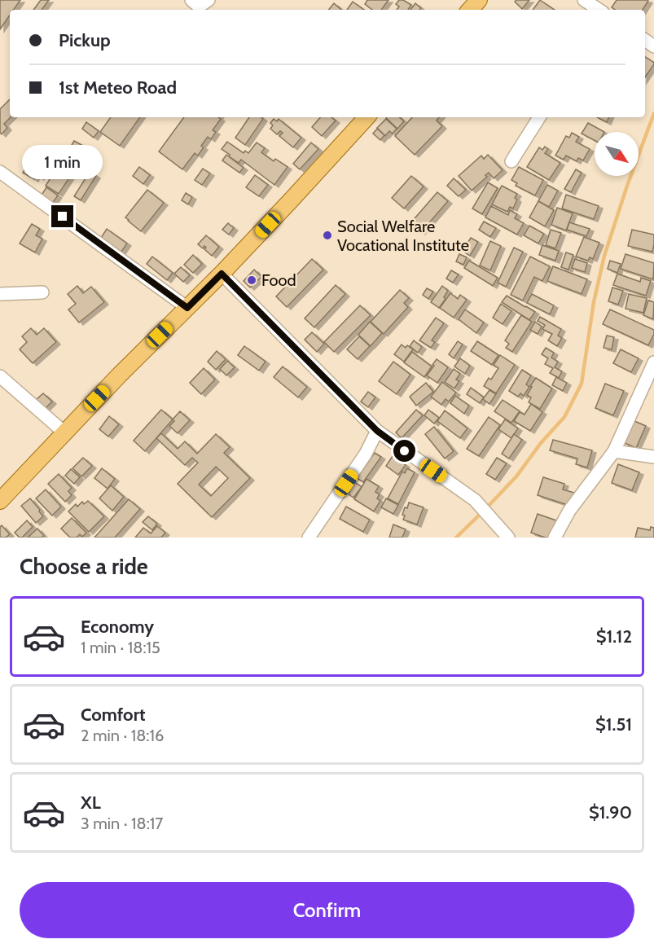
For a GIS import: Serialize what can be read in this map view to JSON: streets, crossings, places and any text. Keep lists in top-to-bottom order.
{
  "places": ["Social Welfare Vocational Institute", "Food"],
  "north": "bottom right",
  "page": {
    "banner": ["Pickup", "1st Meteo Road"],
    "bubble": "1 min",
    "heading": "Choose a ride",
    "list": [
      {
        "name": "Economy",
        "note": "1 min · 18:15",
        "value": "$1.12"
      },
      {
        "name": "Comfort",
        "note": "2 min · 18:16",
        "value": "$1.51"
      },
      {
        "name": "XL",
        "note": "3 min · 18:17",
        "value": "$1.90"
      }
    ],
    "buttons": "Confirm"
  }
}
